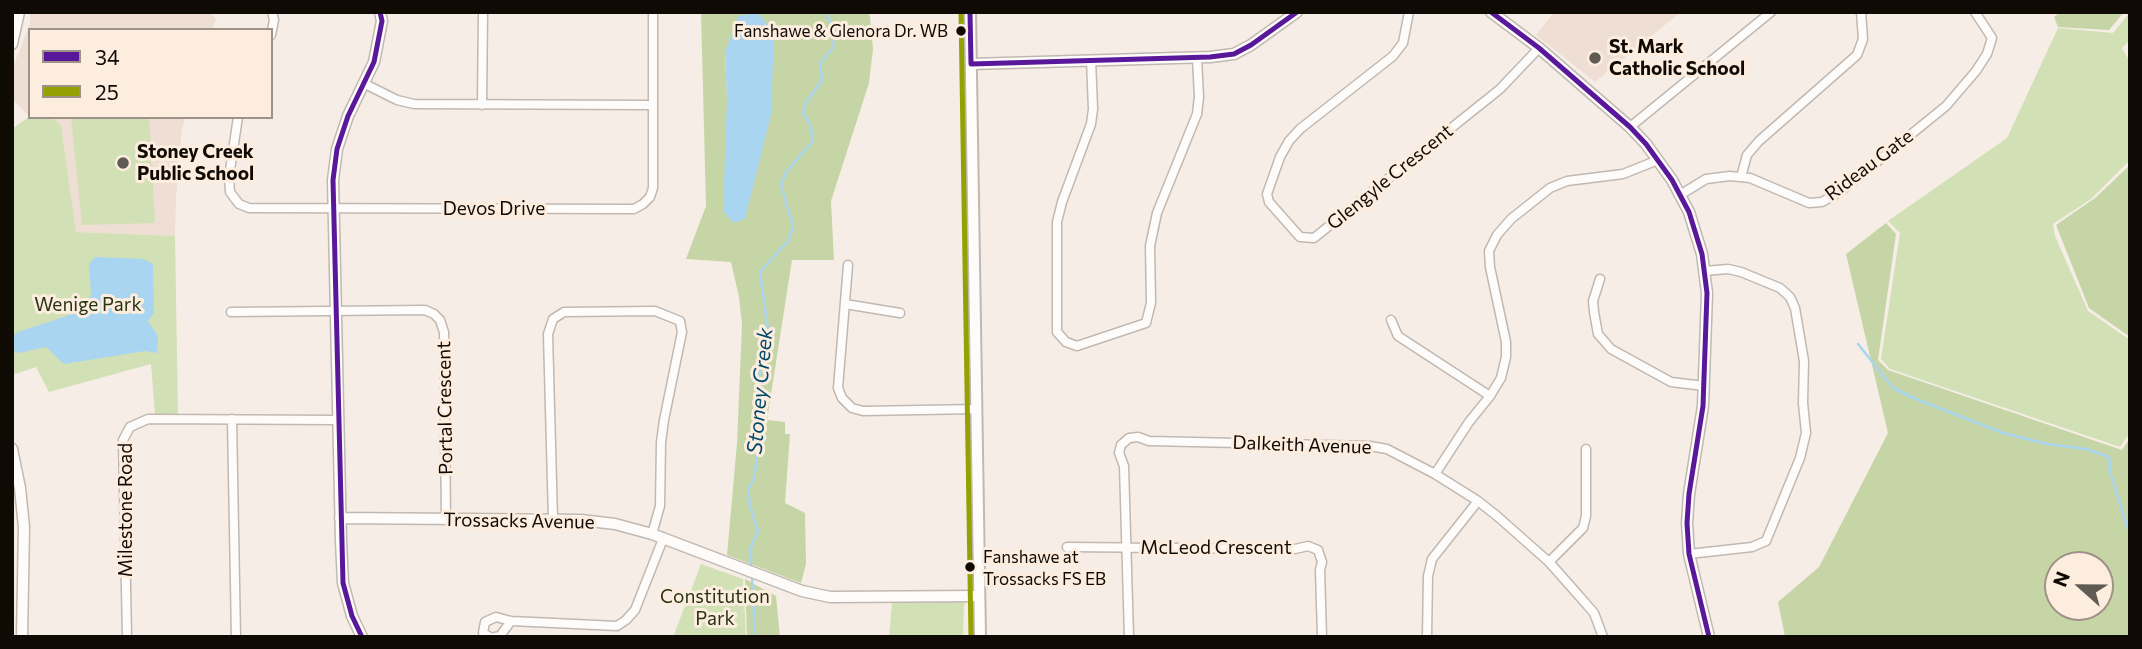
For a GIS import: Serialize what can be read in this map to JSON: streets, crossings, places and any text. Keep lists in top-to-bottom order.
{
  "streets": {
    "street": [
      "Rideau Gate",
      "Glengyle Crescent",
      "Devos Drive",
      "Portal Crescent",
      "Dalkeith Avenue",
      "Milestone Road",
      "Trossacks Avenue",
      "McLeod Crescent"
    ]
  },
  "crossings": [
    ["Portal Crescent", "Trossacks Avenue"],
    ["Dalkeith Avenue", "McLeod Crescent"]
  ],
  "water": ["Stoney Creek"],
  "parks": ["Wenige Park", "Constitution Park"],
  "places": [
    "Fanshawe & Glenora Dr. WB",
    "St. Mark Catholic School",
    "Stoney Creek Public School",
    "Fanshawe at Trossacks FS EB"
  ],
  "lines": ["transit line 34", "transit line 25"],
  "legend": ["34", "25"],
  "north": "left"
}
